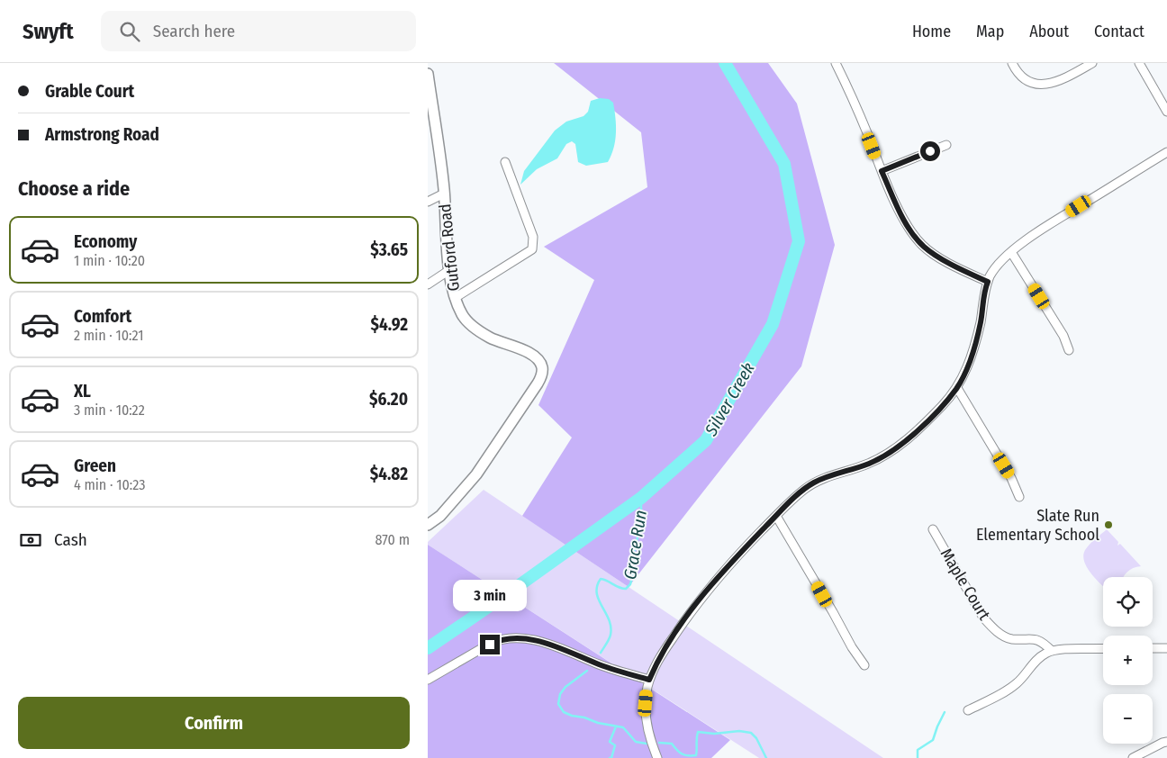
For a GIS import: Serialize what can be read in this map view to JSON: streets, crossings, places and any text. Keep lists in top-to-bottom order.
{
  "streets": {
    "street": ["Gutford Road", "Maple Court"]
  },
  "water": ["Silver Creek", "Grace Run"],
  "places": ["Slate Run Elementary School"],
  "page": {
    "header": "Swyft",
    "search": "Search here",
    "nav": [
      "Home",
      "Map",
      "About",
      "Contact"
    ],
    "banner": ["Grable Court", "Armstrong Road"],
    "heading": "Choose a ride",
    "list": [
      {
        "name": "Economy",
        "note": "1 min · 10:20",
        "value": "$3.65"
      },
      {
        "name": "Comfort",
        "note": "2 min · 10:21",
        "value": "$4.92"
      },
      {
        "name": "XL",
        "note": "3 min · 10:22",
        "value": "$6.20"
      },
      {
        "name": "Green",
        "note": "4 min · 10:23",
        "value": "$4.82"
      }
    ],
    "pay": ["Cash", "870 m"],
    "map_buttons": ["+", "−"],
    "bubble": "3 min",
    "buttons": "Confirm"
  }
}
